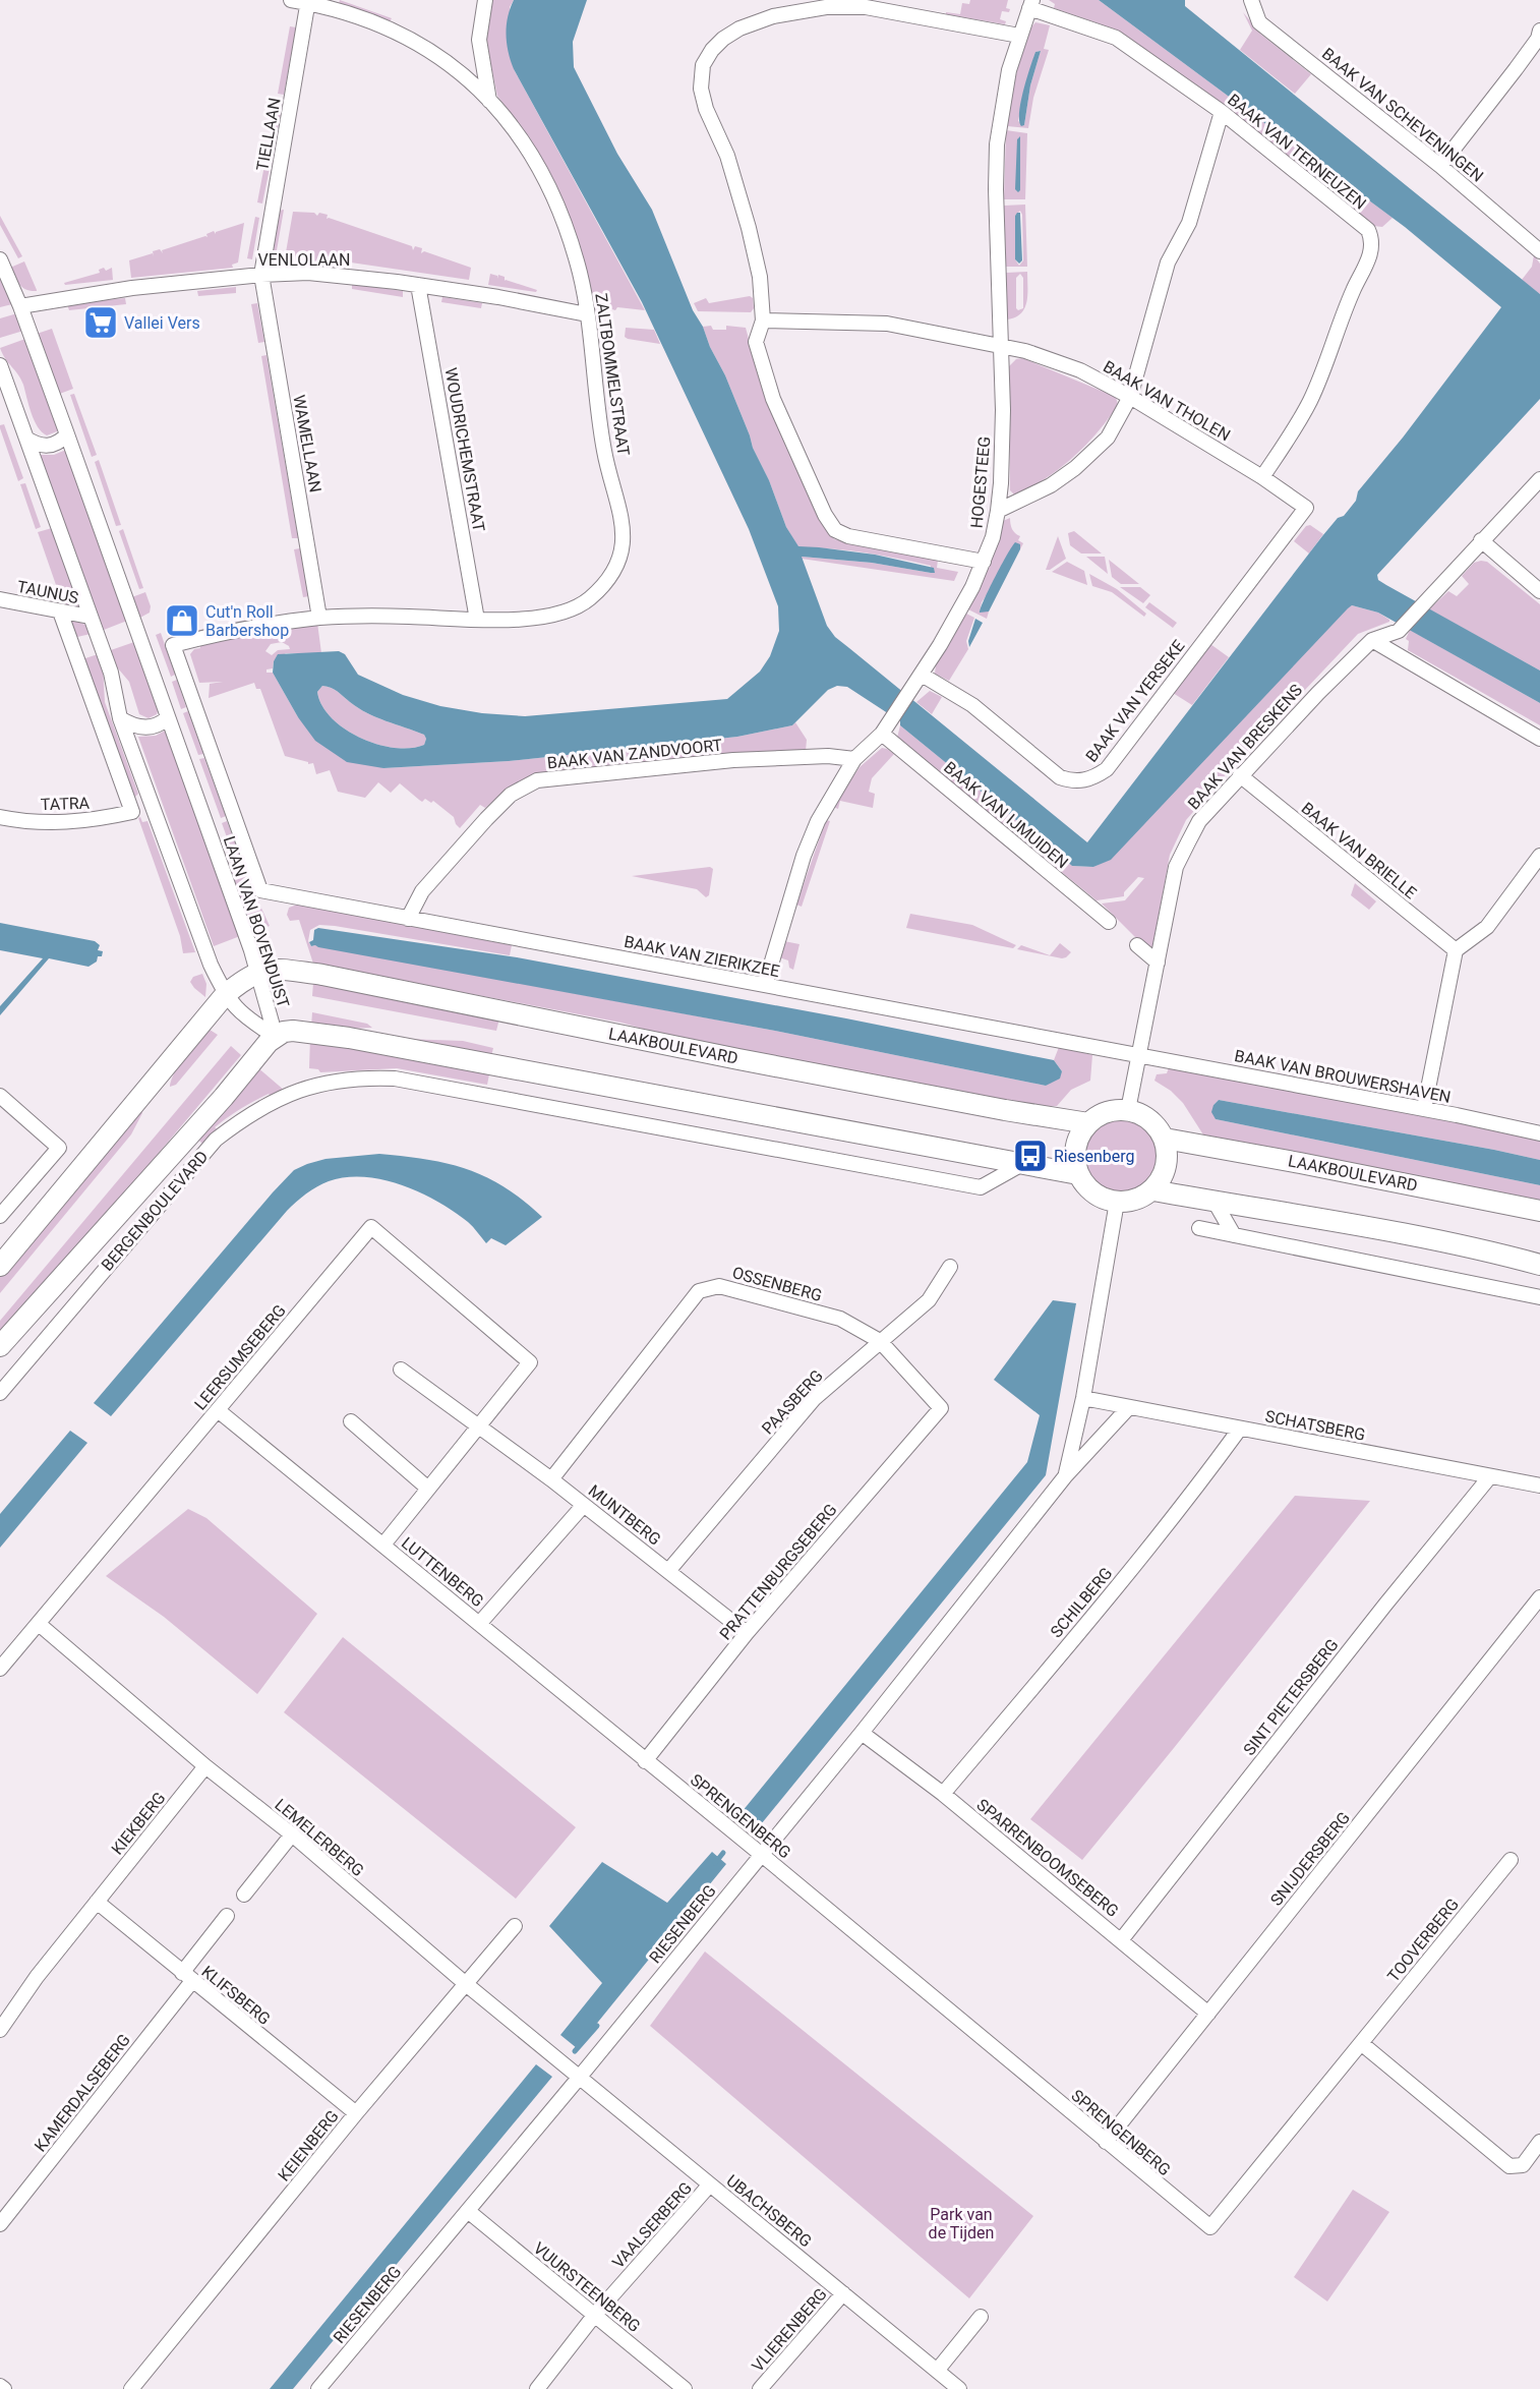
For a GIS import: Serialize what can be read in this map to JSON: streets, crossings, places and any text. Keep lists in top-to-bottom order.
{
  "streets": {
    "main road": ["LAAKBOULEVARD", "BERGENBOULEVARD"],
    "street": [
      "BAAK VAN SCHEVENINGEN",
      "TIELLAAN",
      "BAAK VAN TERNEUZEN",
      "VENLOLAAN",
      "ZALTBOMMELSTRAAT",
      "BAAK VAN THOLEN",
      "WAMELLAAN",
      "WOUDRICHEMSTRAAT",
      "HOGESTEEG",
      "TAUNUS",
      "BAAK VAN YERSEKE",
      "BAAK VAN BRESKENS",
      "BAAK VAN ZANDVOORT",
      "TATRA",
      "BAAK VAN IJMUIDEN",
      "BAAK VAN BRIELLE",
      "LAAN VAN BOVENDUIST",
      "BAAK VAN ZIERIKZEE",
      "BAAK VAN BROUWERSHAVEN",
      "OSSENBERG",
      "LEERSUMSEBERG",
      "PAASBERG",
      "SCHATSBERG",
      "MUNTBERG",
      "LUTTENBERG",
      "PRATTENBURGSEBERG",
      "SCHILBERG",
      "SINT PIETERSBERG",
      "SPRENGENBERG",
      "KIEKBERG",
      "LEMELERBERG",
      "SPARRENBOOMSEBERG",
      "SNIJDERSBERG",
      "RIESENBERG",
      "TOOVERBERG",
      "KLIFSBERG",
      "KAMERDALSEBERG",
      "KEIENBERG",
      "UBACHSBERG",
      "VAALSERBERG",
      "VUURSTEENBERG",
      "VLIERENBERG"
    ]
  },
  "crossings": [
    ["TIELLAAN", "VENLOLAAN"],
    ["TIELLAAN", "ZALTBOMMELSTRAAT"],
    ["TIELLAAN", "WAMELLAAN"],
    ["BAAK VAN TERNEUZEN", "BAAK VAN THOLEN"],
    ["BAAK VAN TERNEUZEN", "HOGESTEEG"],
    ["VENLOLAAN", "ZALTBOMMELSTRAAT"],
    ["VENLOLAAN", "WAMELLAAN"],
    ["VENLOLAAN", "WOUDRICHEMSTRAAT"],
    ["VENLOLAAN", "LAAN VAN BOVENDUIST"],
    ["ZALTBOMMELSTRAAT", "WAMELLAAN"],
    ["ZALTBOMMELSTRAAT", "WOUDRICHEMSTRAAT"],
    ["ZALTBOMMELSTRAAT", "LAAN VAN BOVENDUIST"],
    ["BAAK VAN THOLEN", "HOGESTEEG"],
    ["BAAK VAN THOLEN", "BAAK VAN YERSEKE"],
    ["HOGESTEEG", "BAAK VAN YERSEKE"],
    ["HOGESTEEG", "BAAK VAN ZANDVOORT"],
    ["HOGESTEEG", "BAAK VAN IJMUIDEN"],
    ["HOGESTEEG", "BAAK VAN ZIERIKZEE"],
    ["TAUNUS", "TATRA"],
    ["TAUNUS", "LAAN VAN BOVENDUIST"],
    ["BAAK VAN BRESKENS", "BAAK VAN BRIELLE"],
    ["BAAK VAN BRESKENS", "BAAK VAN ZIERIKZEE"],
    ["BAAK VAN BRESKENS", "LAAKBOULEVARD"],
    ["BAAK VAN BRESKENS", "BAAK VAN BROUWERSHAVEN"],
    ["BAAK VAN BRESKENS", "RIESENBERG"],
    ["BAAK VAN ZANDVOORT", "BAAK VAN ZIERIKZEE"],
    ["LAAN VAN BOVENDUIST", "BAAK VAN ZIERIKZEE"],
    ["LAAN VAN BOVENDUIST", "LAAKBOULEVARD"],
    ["LAAN VAN BOVENDUIST", "BERGENBOULEVARD"],
    ["BAAK VAN ZIERIKZEE", "BAAK VAN BROUWERSHAVEN"],
    ["LAAKBOULEVARD", "RIESENBERG"],
    ["OSSENBERG", "PAASBERG"],
    ["OSSENBERG", "MUNTBERG"],
    ["OSSENBERG", "PRATTENBURGSEBERG"],
    ["LEERSUMSEBERG", "MUNTBERG"],
    ["LEERSUMSEBERG", "LUTTENBERG"],
    ["LEERSUMSEBERG", "LEMELERBERG"],
    ["PAASBERG", "MUNTBERG"],
    ["SCHATSBERG", "SCHILBERG"],
    ["SCHATSBERG", "SINT PIETERSBERG"],
    ["SCHATSBERG", "RIESENBERG"],
    ["MUNTBERG", "PRATTENBURGSEBERG"],
    ["LUTTENBERG", "PRATTENBURGSEBERG"],
    ["LUTTENBERG", "SPRENGENBERG"],
    ["PRATTENBURGSEBERG", "SPRENGENBERG"],
    ["SCHILBERG", "SPARRENBOOMSEBERG"],
    ["SINT PIETERSBERG", "SPARRENBOOMSEBERG"],
    ["SPRENGENBERG", "SNIJDERSBERG"],
    ["SPRENGENBERG", "RIESENBERG"],
    ["SPRENGENBERG", "TOOVERBERG"],
    ["KIEKBERG", "LEMELERBERG"],
    ["KIEKBERG", "KLIFSBERG"],
    ["LEMELERBERG", "RIESENBERG"],
    ["LEMELERBERG", "KEIENBERG"],
    ["LEMELERBERG", "UBACHSBERG"],
    ["SPARRENBOOMSEBERG", "SNIJDERSBERG"],
    ["SPARRENBOOMSEBERG", "RIESENBERG"],
    ["RIESENBERG", "UBACHSBERG"],
    ["RIESENBERG", "VUURSTEENBERG"],
    ["KLIFSBERG", "KAMERDALSEBERG"],
    ["KLIFSBERG", "KEIENBERG"],
    ["UBACHSBERG", "VAALSERBERG"],
    ["UBACHSBERG", "VLIERENBERG"],
    ["VAALSERBERG", "VUURSTEENBERG"]
  ],
  "parks": ["Park van de Tijden"],
  "places": {
    "supermarket": ["Vallei Vers"],
    "shop": ["Cut'n Roll Barbershop"],
    "bus stop": ["Riesenberg"]
  }
}
